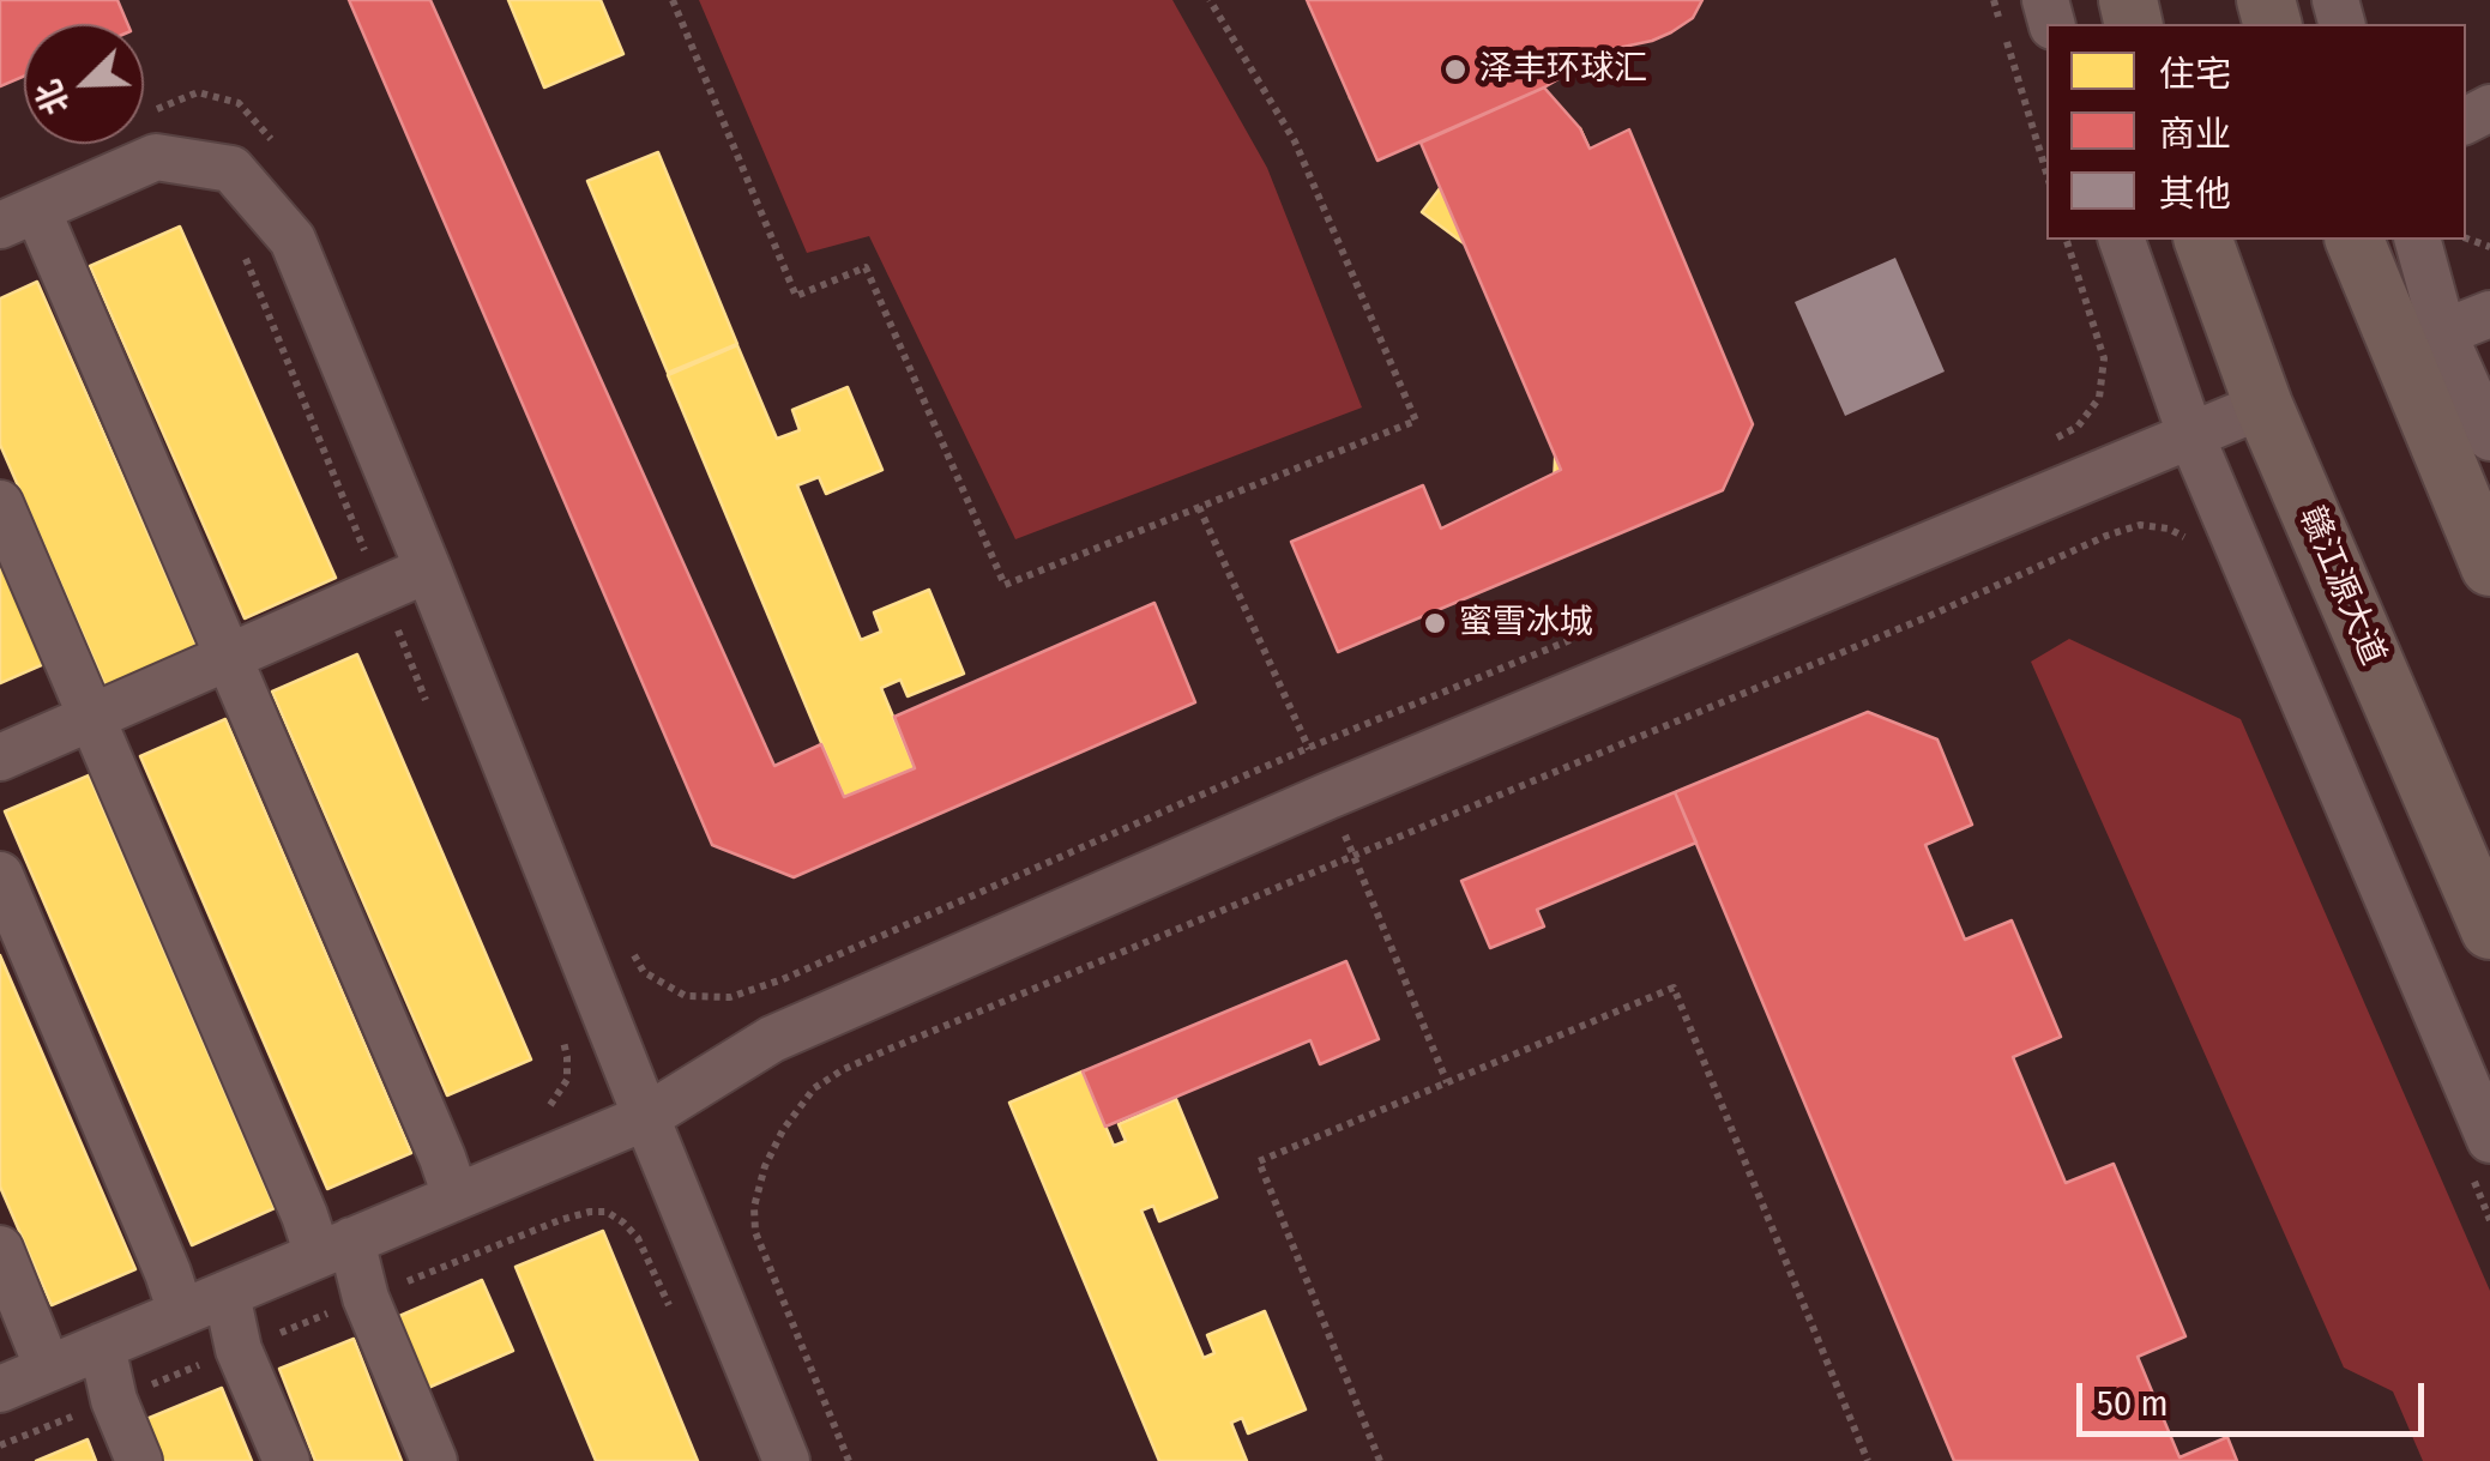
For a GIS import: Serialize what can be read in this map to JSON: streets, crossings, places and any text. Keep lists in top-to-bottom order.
{
  "streets": {
    "main road": ["赣江源大道"]
  },
  "places": ["泽丰环球汇", "蜜雪冰城"],
  "legend": ["住宅", "商业", "其他"],
  "scale_bar": "50 m",
  "north": "bottom left"
}
